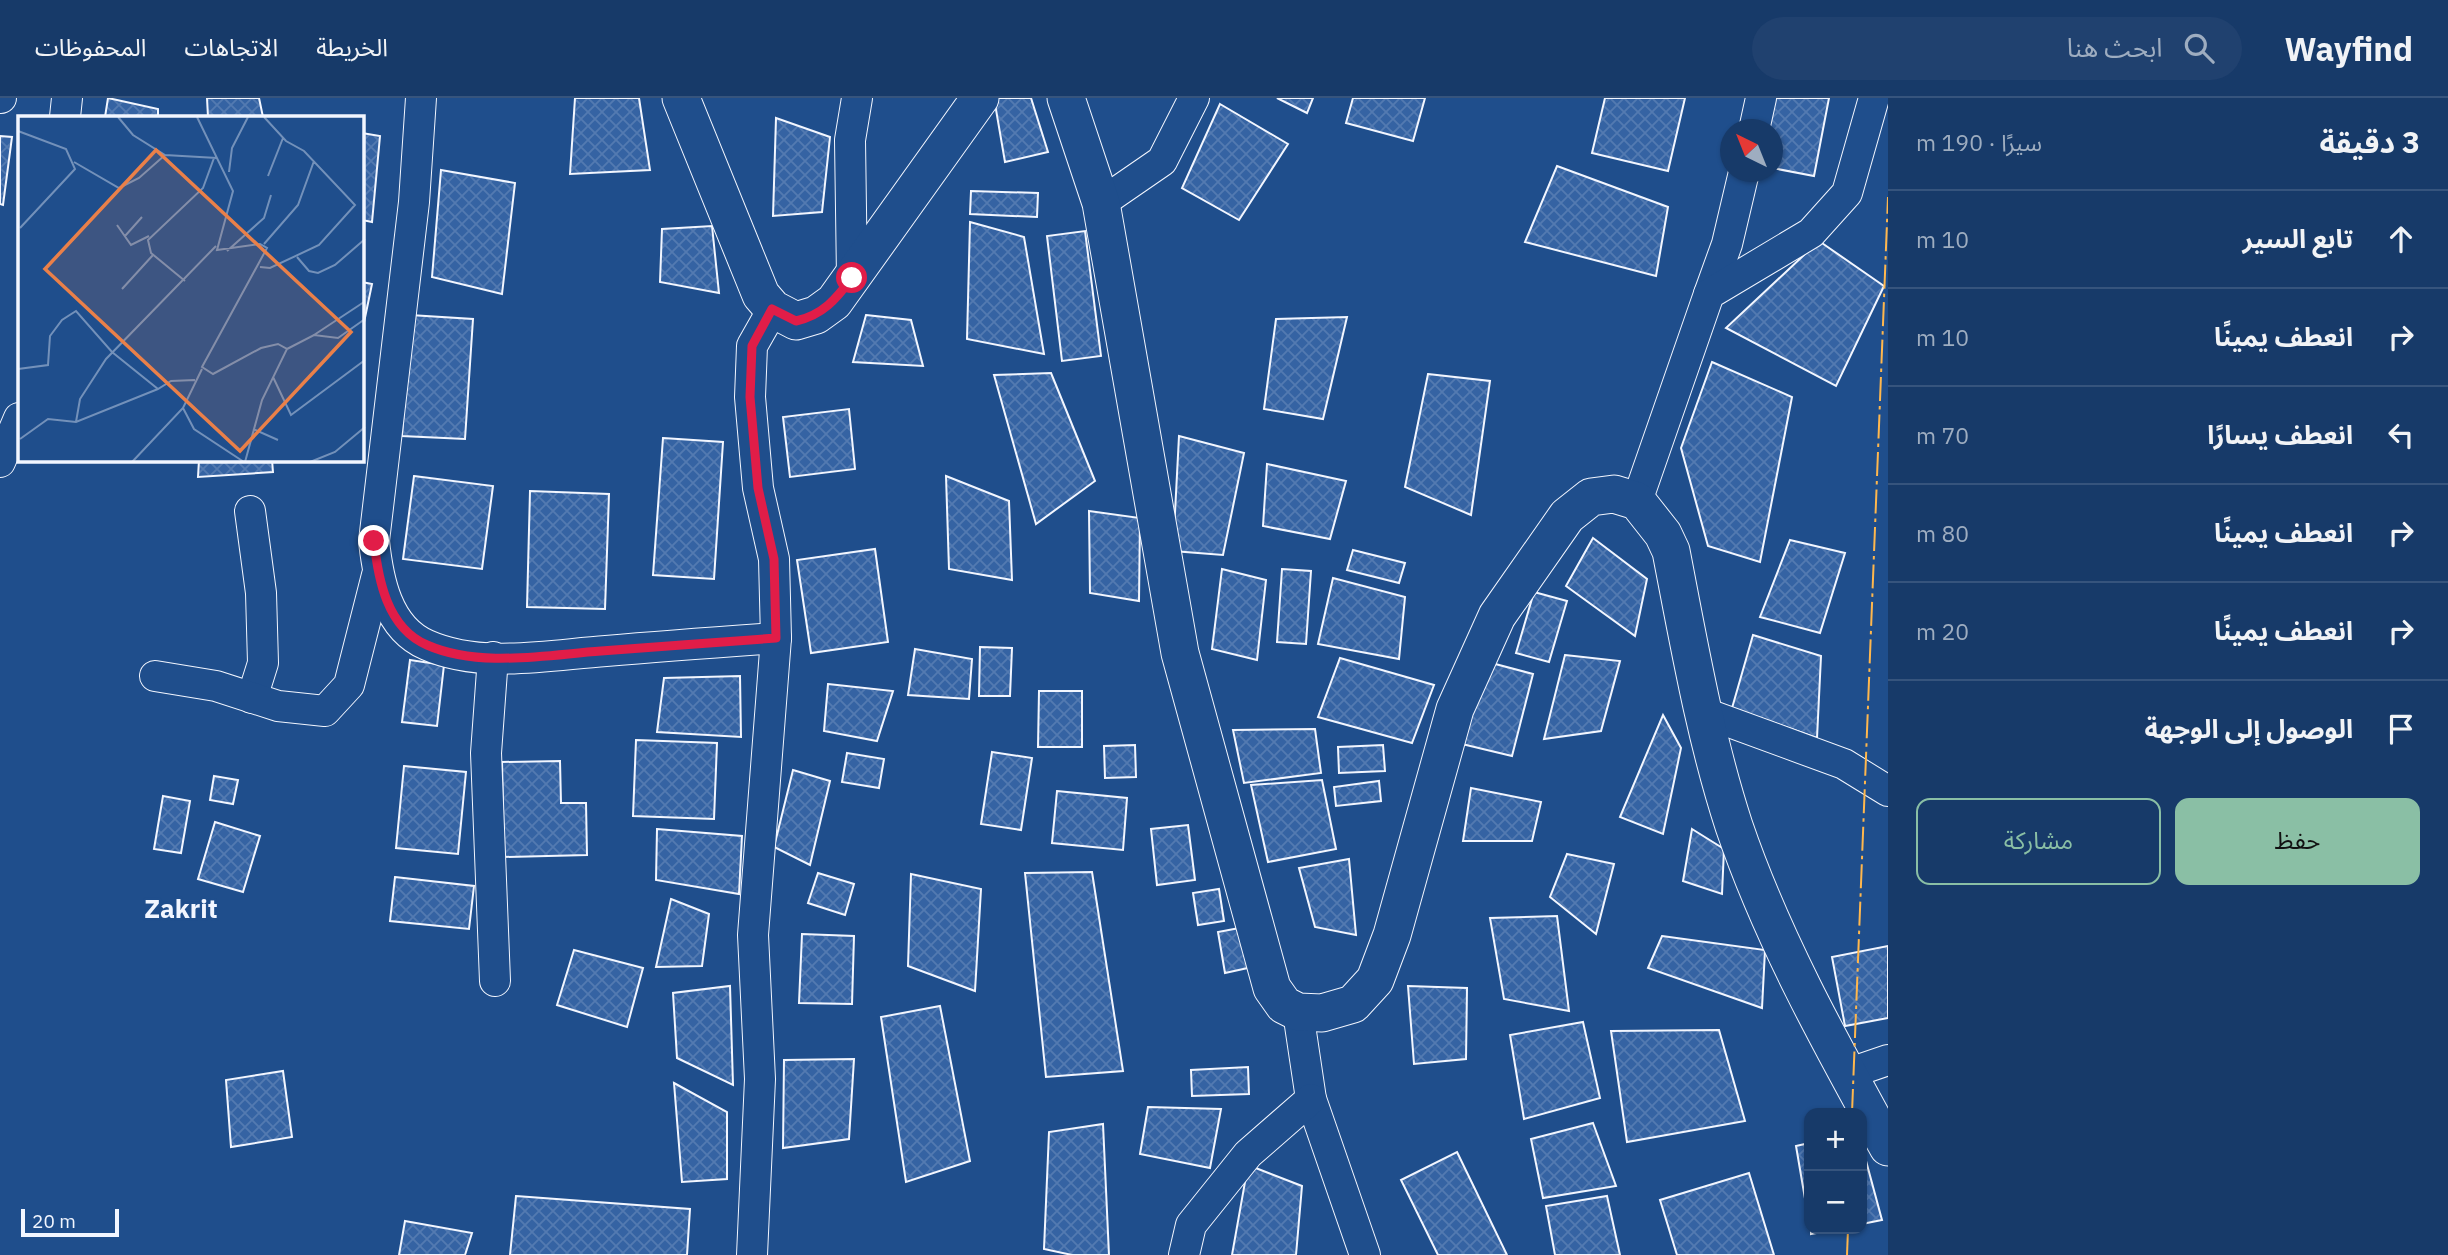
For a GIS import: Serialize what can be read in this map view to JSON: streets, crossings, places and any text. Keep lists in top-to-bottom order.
{
  "districts": ["Zakrit"],
  "scale_bar": "20 m",
  "north": "top left",
  "page": {
    "header": "Wayfind",
    "search": "ابحث هنا",
    "nav": ["الخريطة", "الاتجاهات", "المحفوظات"],
    "heading": ["3 دقيقة", "سيرًا · 190 m"],
    "list": [
      ["تابع السير", "10 m"],
      ["انعطف يمينًا", "10 m"],
      ["انعطف يسارًا", "70 m"],
      ["انعطف يمينًا", "80 m"],
      ["انعطف يمينًا", "20 m"],
      "الوصول إلى الوجهة"
    ],
    "buttons": ["حفظ", "مشاركة"],
    "map_buttons": ["+", "−"],
    "scale": "20 m"
  }
}
